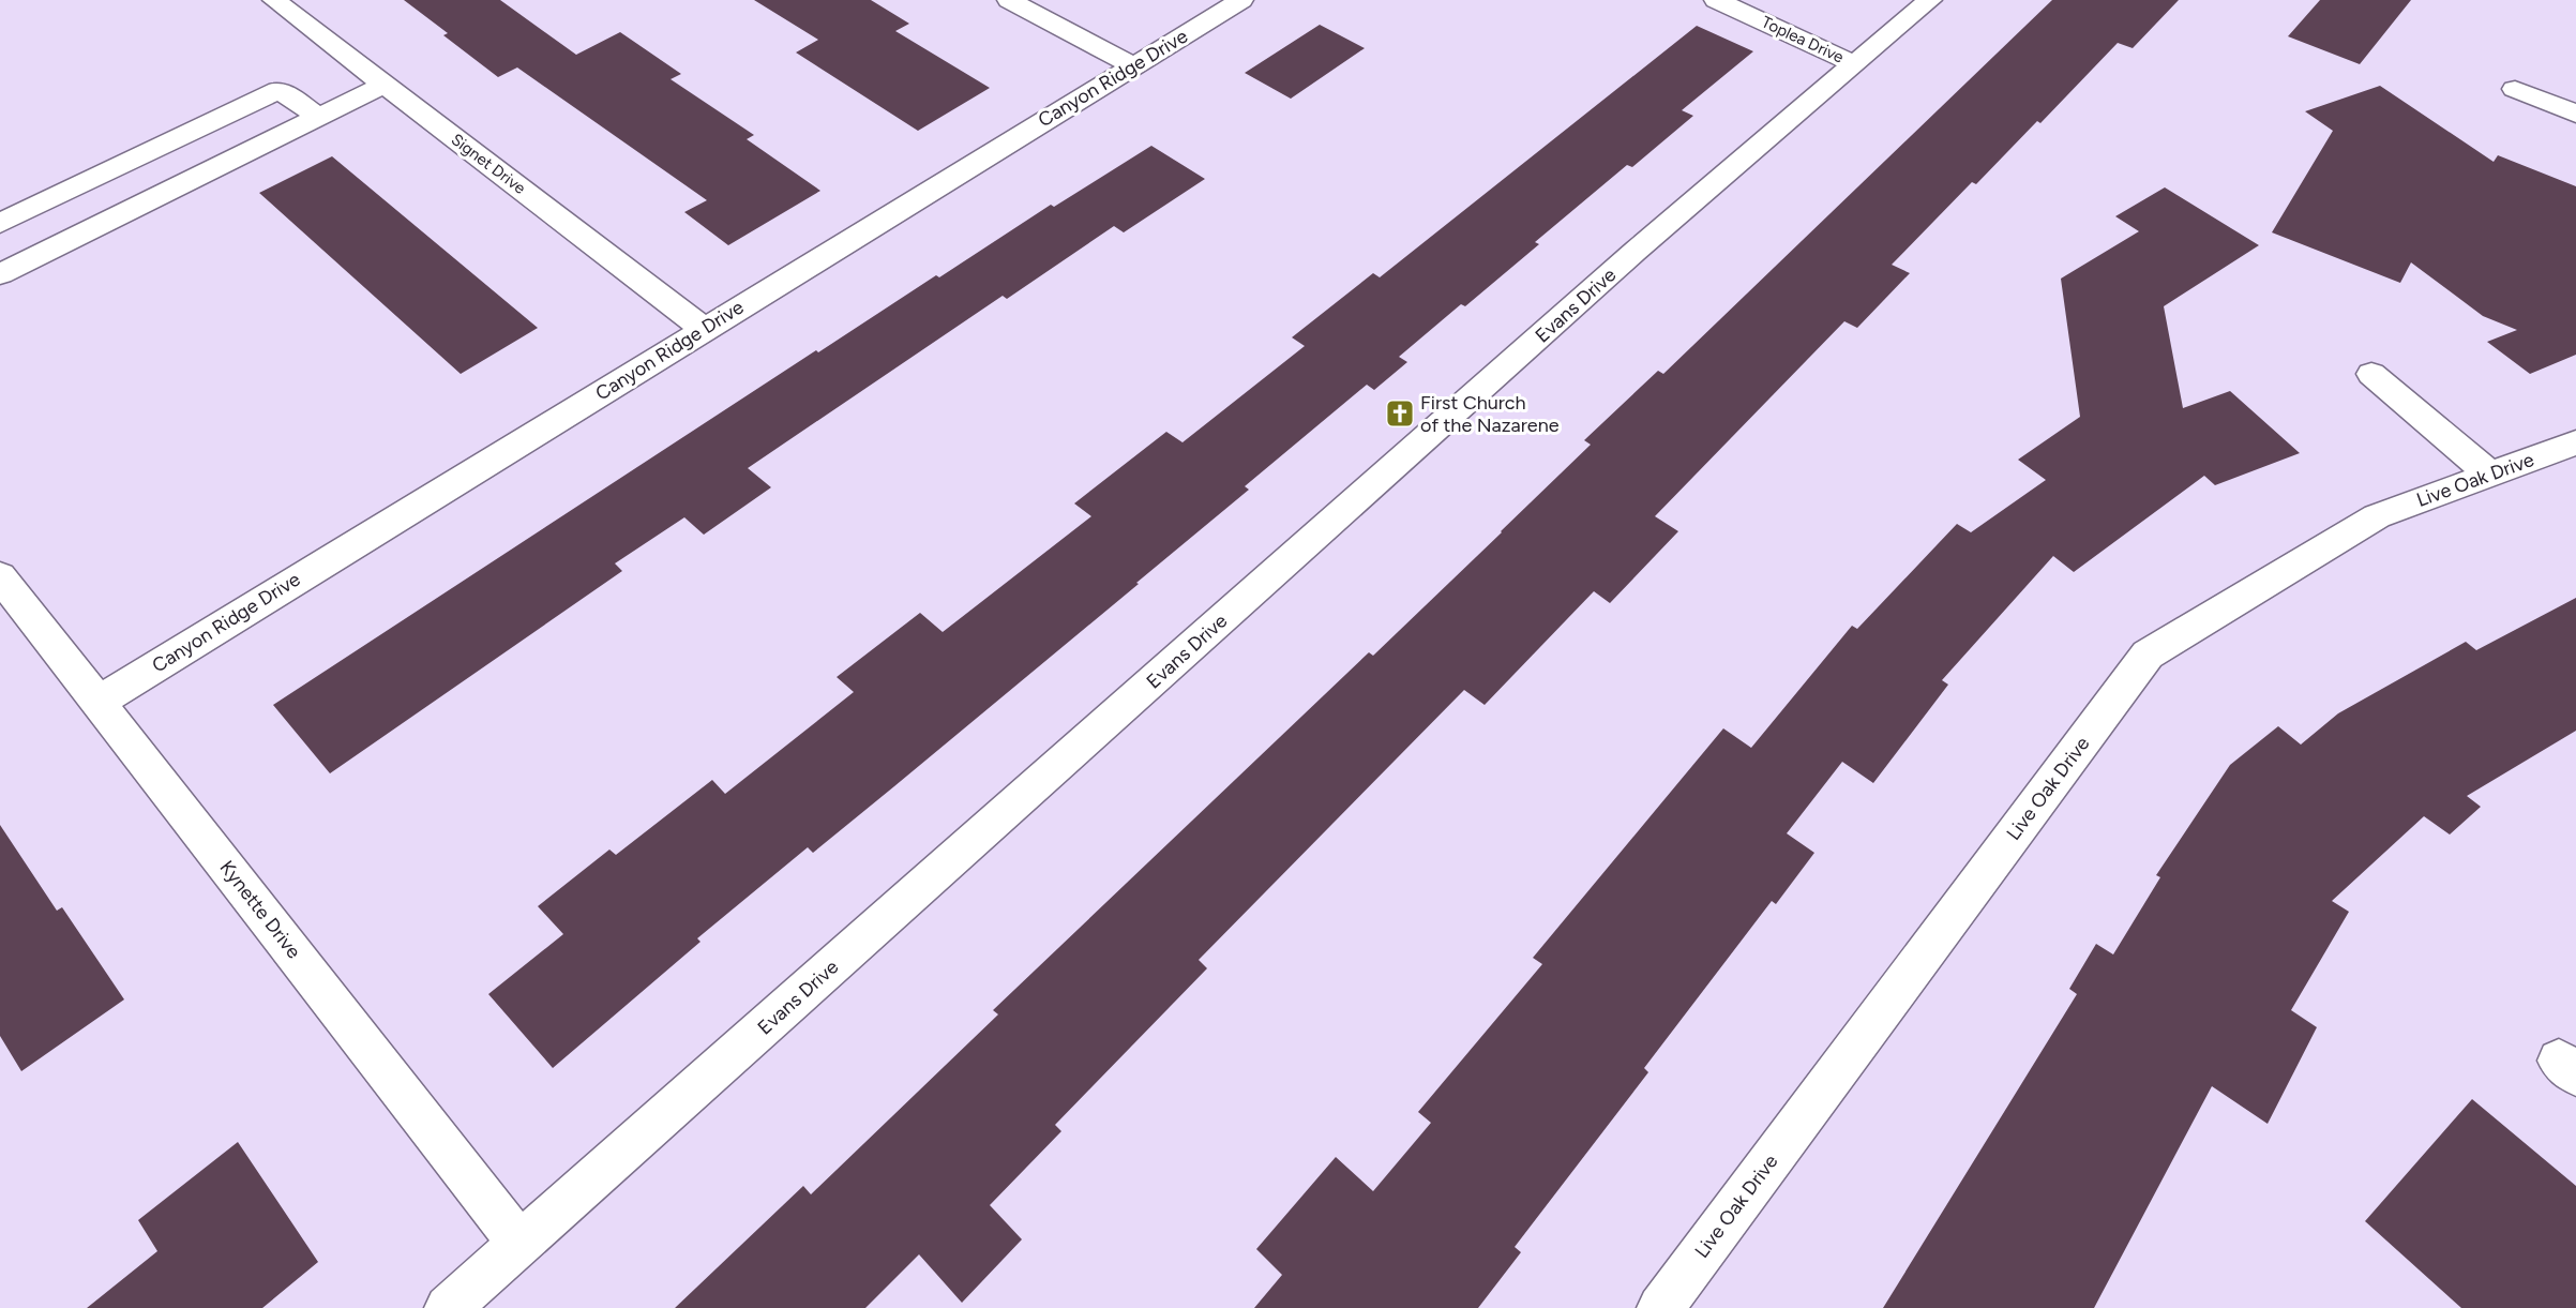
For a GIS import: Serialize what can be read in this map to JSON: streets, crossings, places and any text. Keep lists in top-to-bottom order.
{
  "streets": {
    "street": [
      "Toplea Drive",
      "Canyon Ridge Drive",
      "Signet Drive",
      "Evans Drive",
      "Live Oak Drive",
      "Kynette Drive"
    ]
  },
  "crossings": [
    ["Toplea Drive", "Evans Drive"],
    ["Canyon Ridge Drive", "Signet Drive"],
    ["Canyon Ridge Drive", "Kynette Drive"],
    ["Evans Drive", "Kynette Drive"]
  ],
  "places": {
    "church": ["First Church of the Nazarene"]
  }
}
